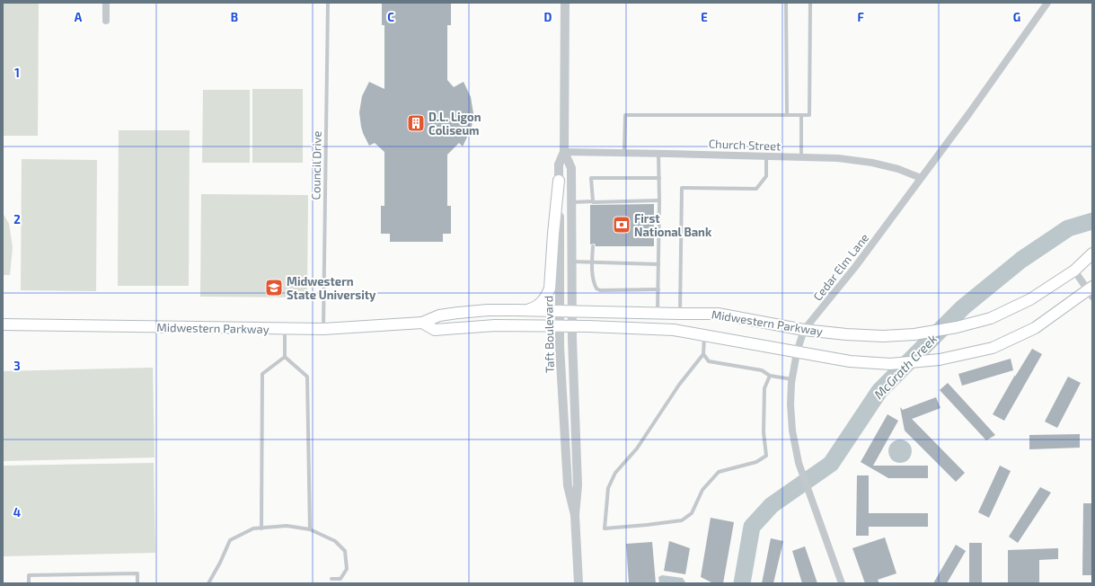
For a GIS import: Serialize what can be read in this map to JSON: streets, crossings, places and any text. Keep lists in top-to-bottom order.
{
  "streets": {
    "main road": ["Midwestern Parkway"],
    "street": ["Church Street", "Cedar Elm Lane", "Taft Boulevard"],
    "lane": ["Council Drive"]
  },
  "crossings": [
    ["Church Street", "Cedar Elm Lane"],
    ["Church Street", "Taft Boulevard"],
    ["Council Drive", "Midwestern Parkway"],
    ["Cedar Elm Lane", "Midwestern Parkway"],
    ["Midwestern Parkway", "Taft Boulevard"]
  ],
  "water": ["McGrath Creek"],
  "places": {
    "building": ["D.L. Ligon Coliseum"],
    "bank": ["First National Bank"],
    "school or university": ["Midwestern State University"]
  },
  "grid": {
    "columns": [
      "A",
      "B",
      "C",
      "D",
      "E",
      "F",
      "G"
    ],
    "rows": [
      "1",
      "2",
      "3",
      "4"
    ]
  }
}
